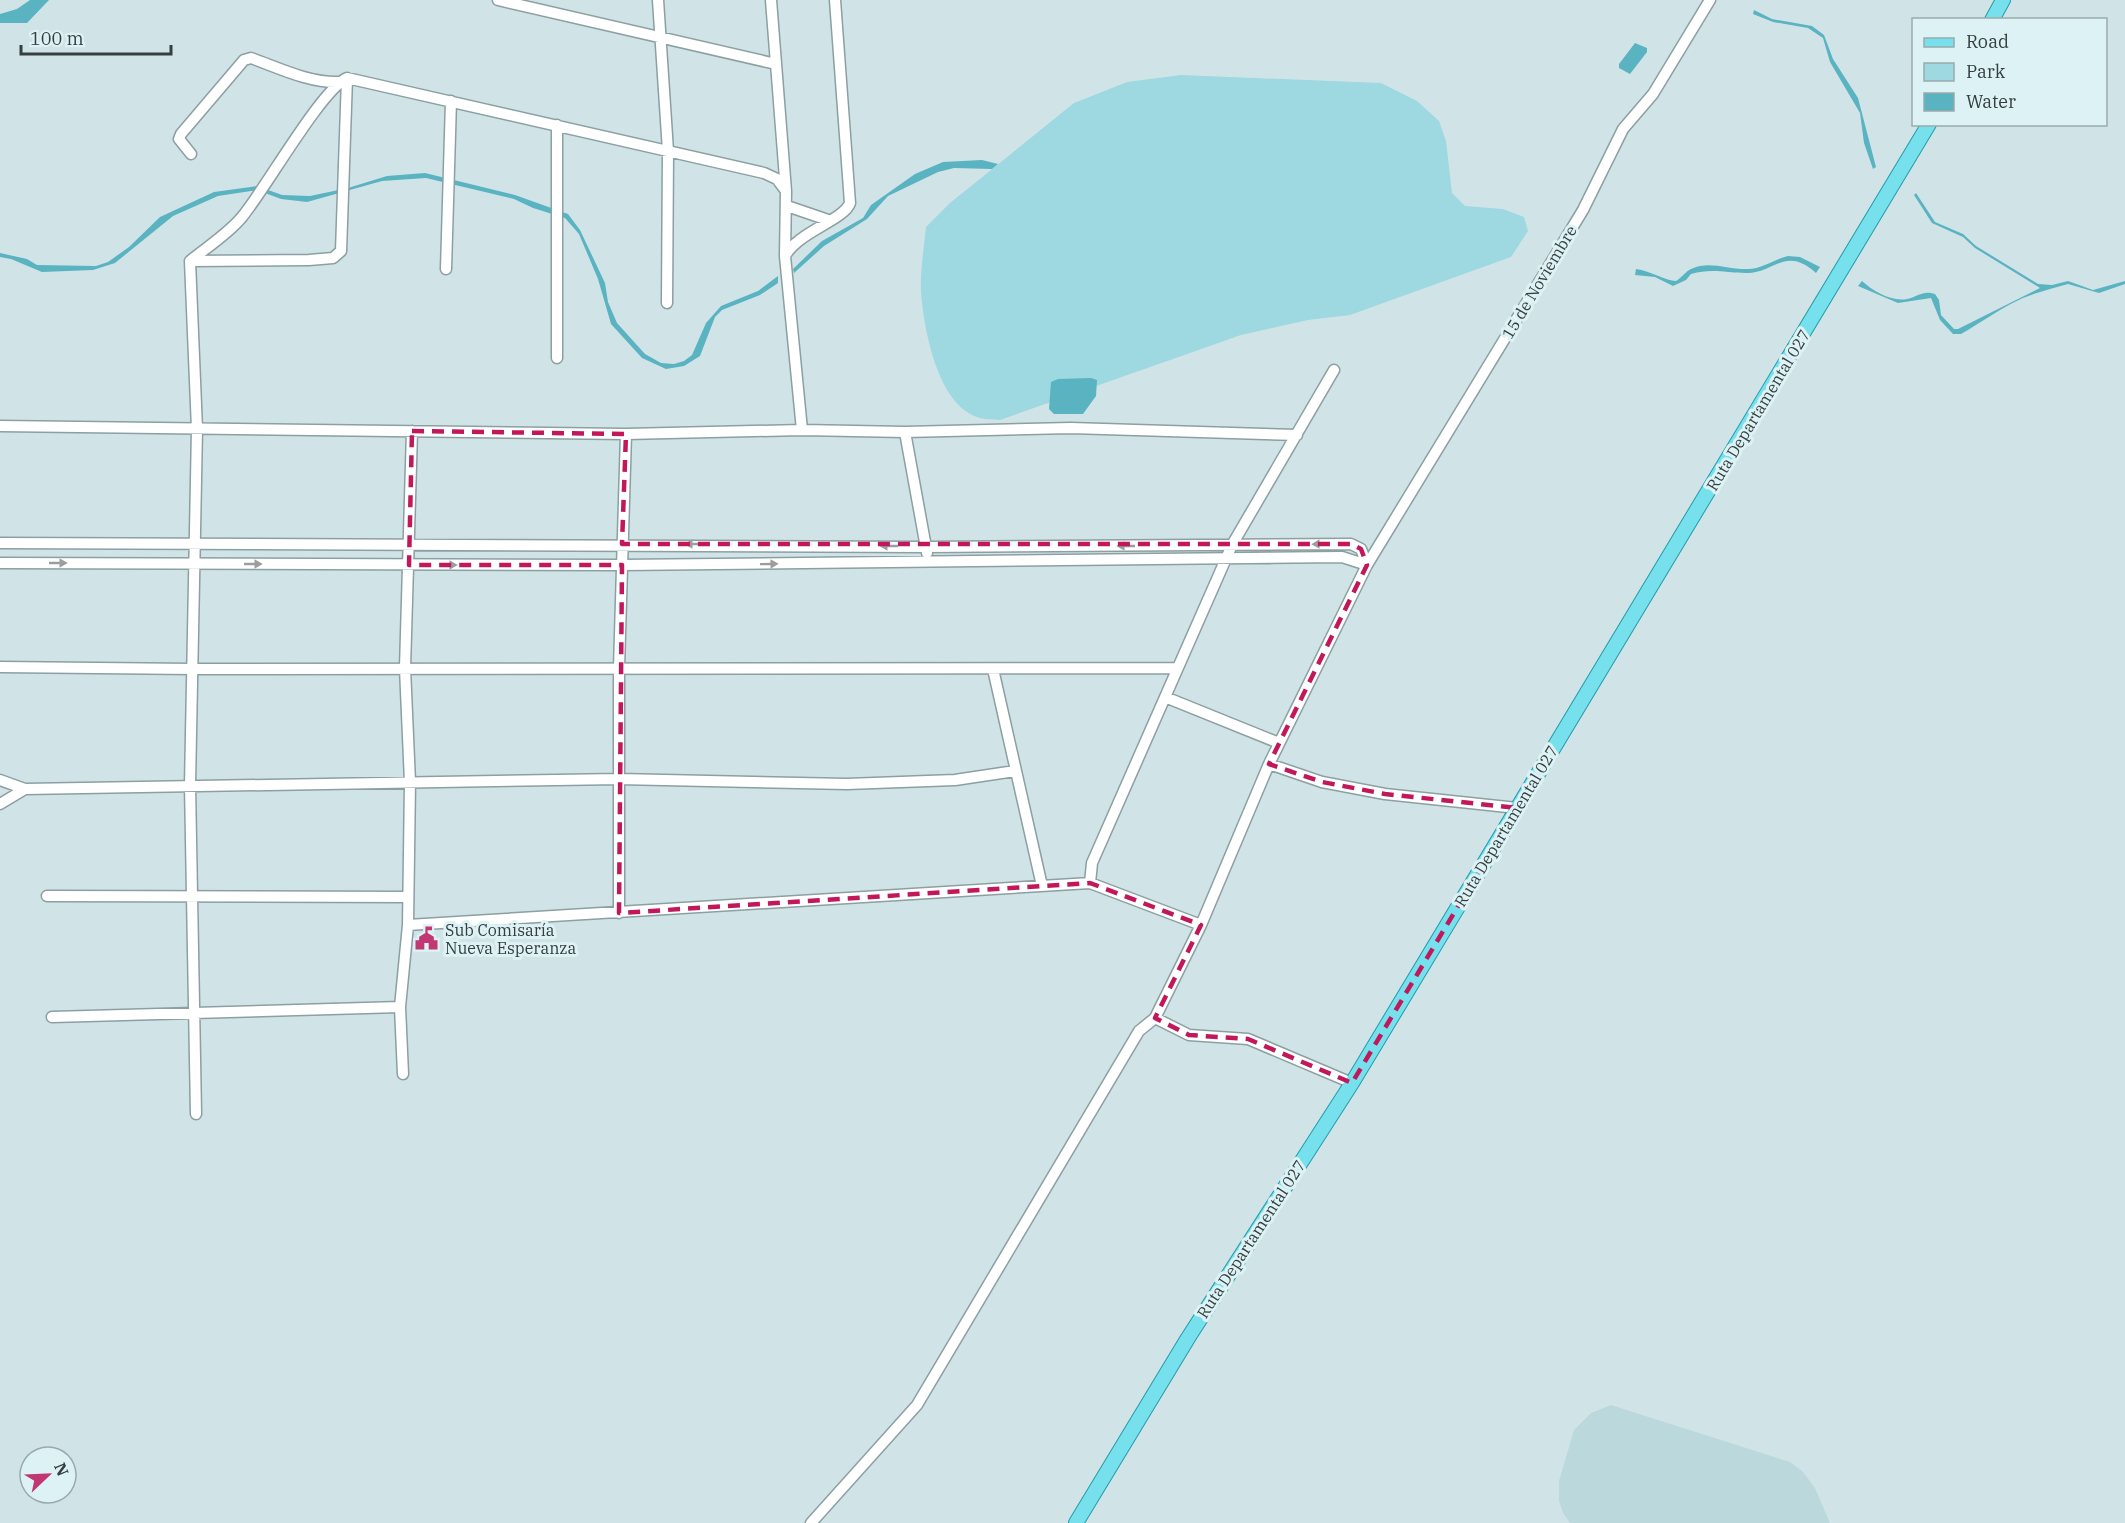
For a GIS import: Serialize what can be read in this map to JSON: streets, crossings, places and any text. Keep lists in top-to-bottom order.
{
  "streets": {
    "main road": ["Ruta Departamental 027"],
    "street": ["15 de Noviembre"]
  },
  "places": {
    "public building": ["Sub Comisaría Nueva Esperanza"]
  },
  "legend": ["Road", "Park", "Water"],
  "scale_bar": "100 m",
  "north": "top right"
}
